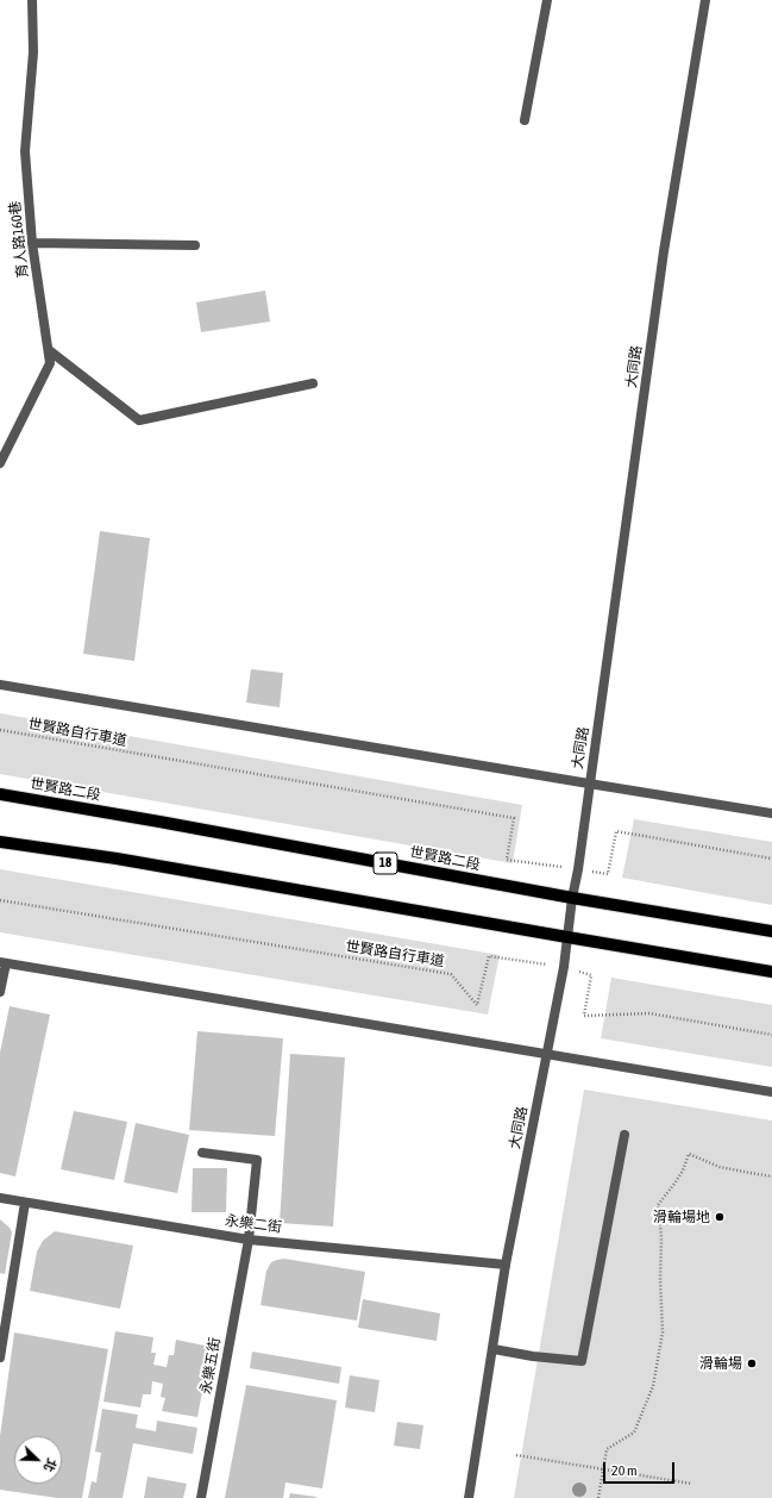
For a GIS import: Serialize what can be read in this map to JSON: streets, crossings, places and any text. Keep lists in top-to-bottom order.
{
  "streets": {
    "main road": ["世賢路二段", "18"],
    "street": [
      "育人路160巷",
      "大同路",
      "永樂二街",
      "永樂五街"
    ],
    "path": ["世賢路自行車道"]
  },
  "crossings": [
    ["大同路", "世賢路自行車道"],
    ["大同路", "世賢路二段"],
    ["大同路", "永樂二街"],
    ["永樂二街", "永樂五街"]
  ],
  "places": ["滑輪場地", "滑輪場"],
  "scale_bar": "20 m",
  "north": "bottom right"
}
